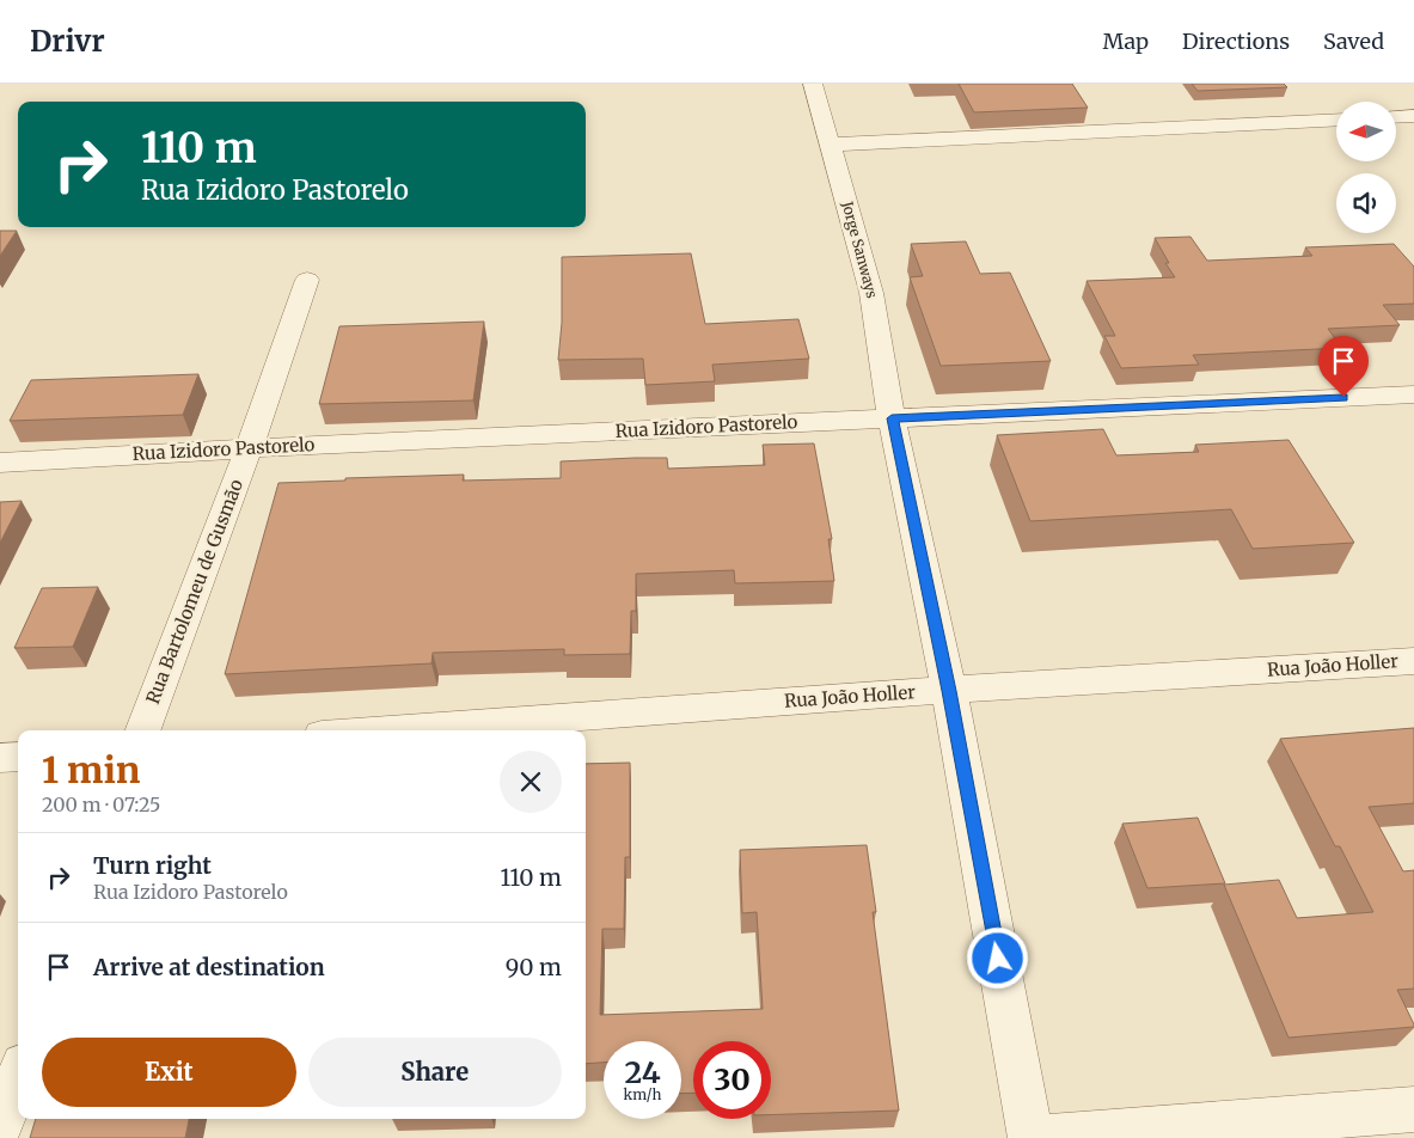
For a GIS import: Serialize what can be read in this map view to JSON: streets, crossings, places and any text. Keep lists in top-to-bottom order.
{
  "streets": {
    "street": [
      "Jorge Sanways",
      "Rua Izidoro Pastorelo",
      "Rua Bartolomeu de Gusmão",
      "Rua João Holler"
    ]
  },
  "crossings": [
    ["Jorge Sanways", "Rua Izidoro Pastorelo"],
    ["Jorge Sanways", "Rua João Holler"],
    ["Rua Izidoro Pastorelo", "Rua Bartolomeu de Gusmão"]
  ],
  "north": "left",
  "page": {
    "header": "Drivr",
    "nav": ["Map", "Directions", "Saved"],
    "turn": ["110 m", "Rua Izidoro Pastorelo"],
    "heading": ["1 min", "200 m · 07:25"],
    "list": [
      {
        "name": "Turn right",
        "note": "Rua Izidoro Pastorelo",
        "value": "110 m"
      },
      {
        "name": "Arrive at destination",
        "value": "90 m"
      }
    ],
    "buttons": ["Exit", "Share"],
    "speed": "24 km/h",
    "limit": "30"
  }
}
